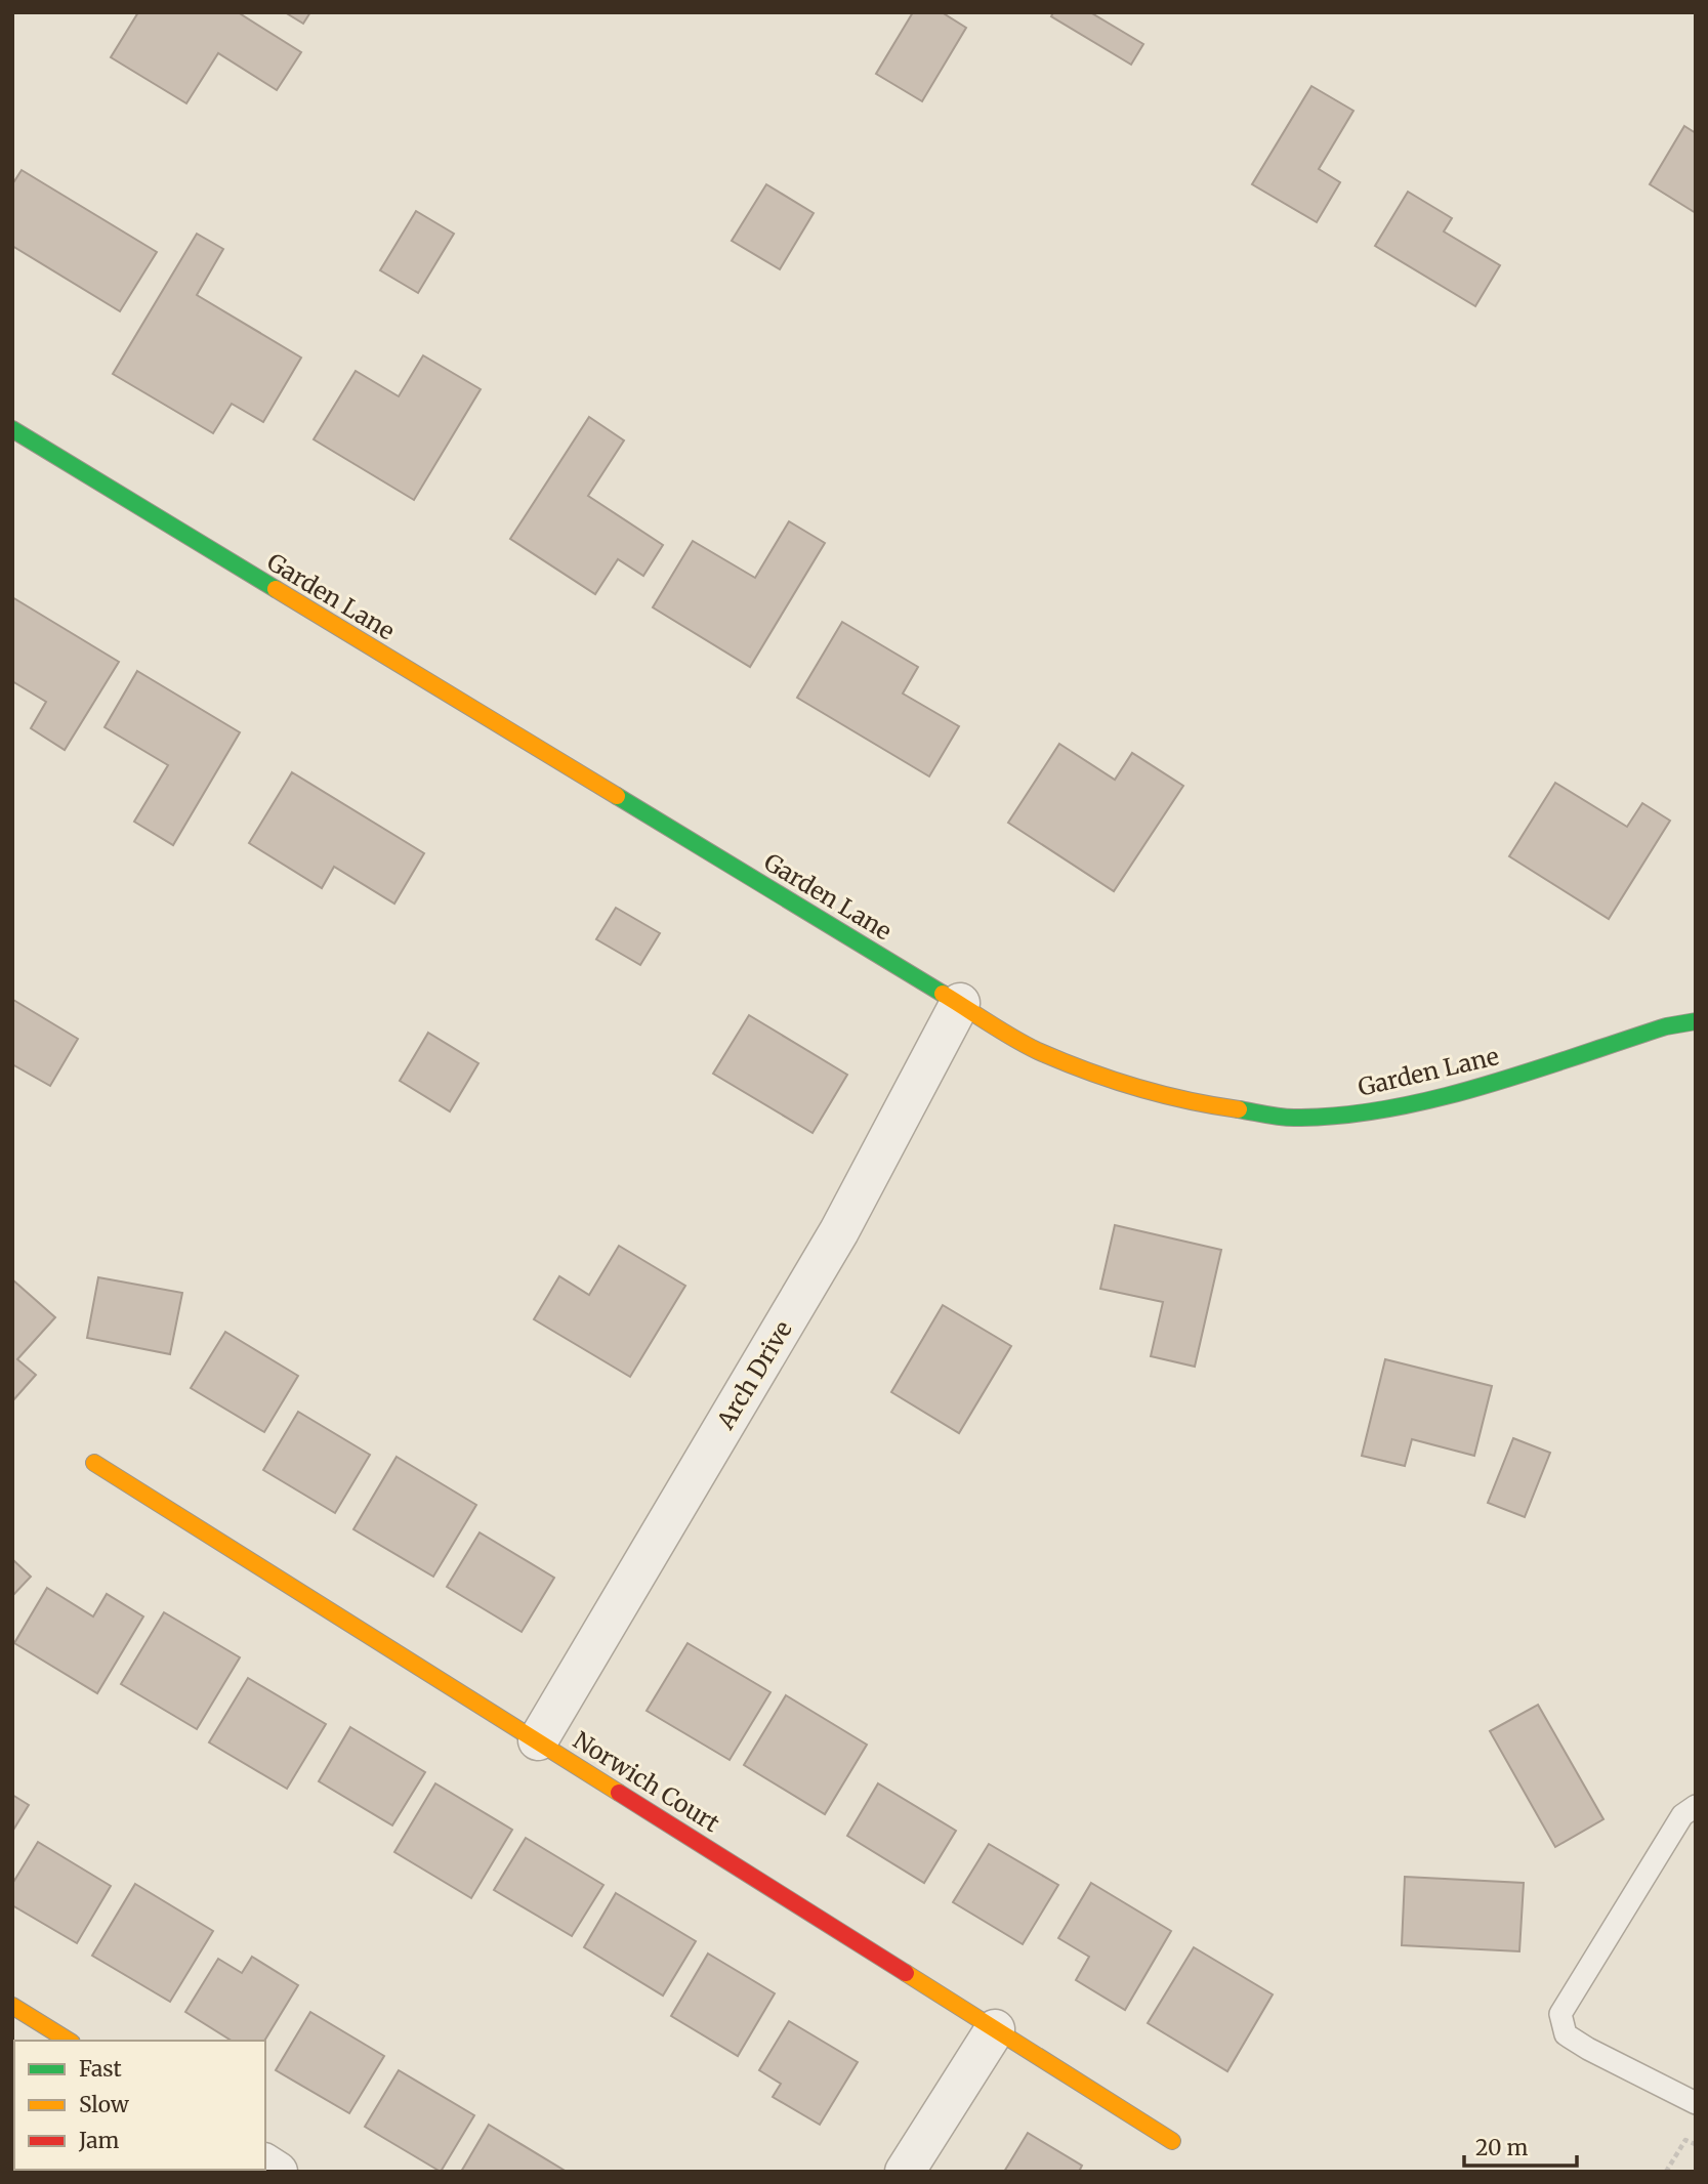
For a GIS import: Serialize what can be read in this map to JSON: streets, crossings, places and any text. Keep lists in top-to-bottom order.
{
  "streets": {
    "street": ["Garden Lane", "Arch Drive", "Norwich Court"]
  },
  "crossings": [
    ["Garden Lane", "Arch Drive"],
    ["Arch Drive", "Norwich Court"]
  ],
  "legend": ["Fast", "Slow", "Jam"],
  "scale_bar": "20 m"
}
